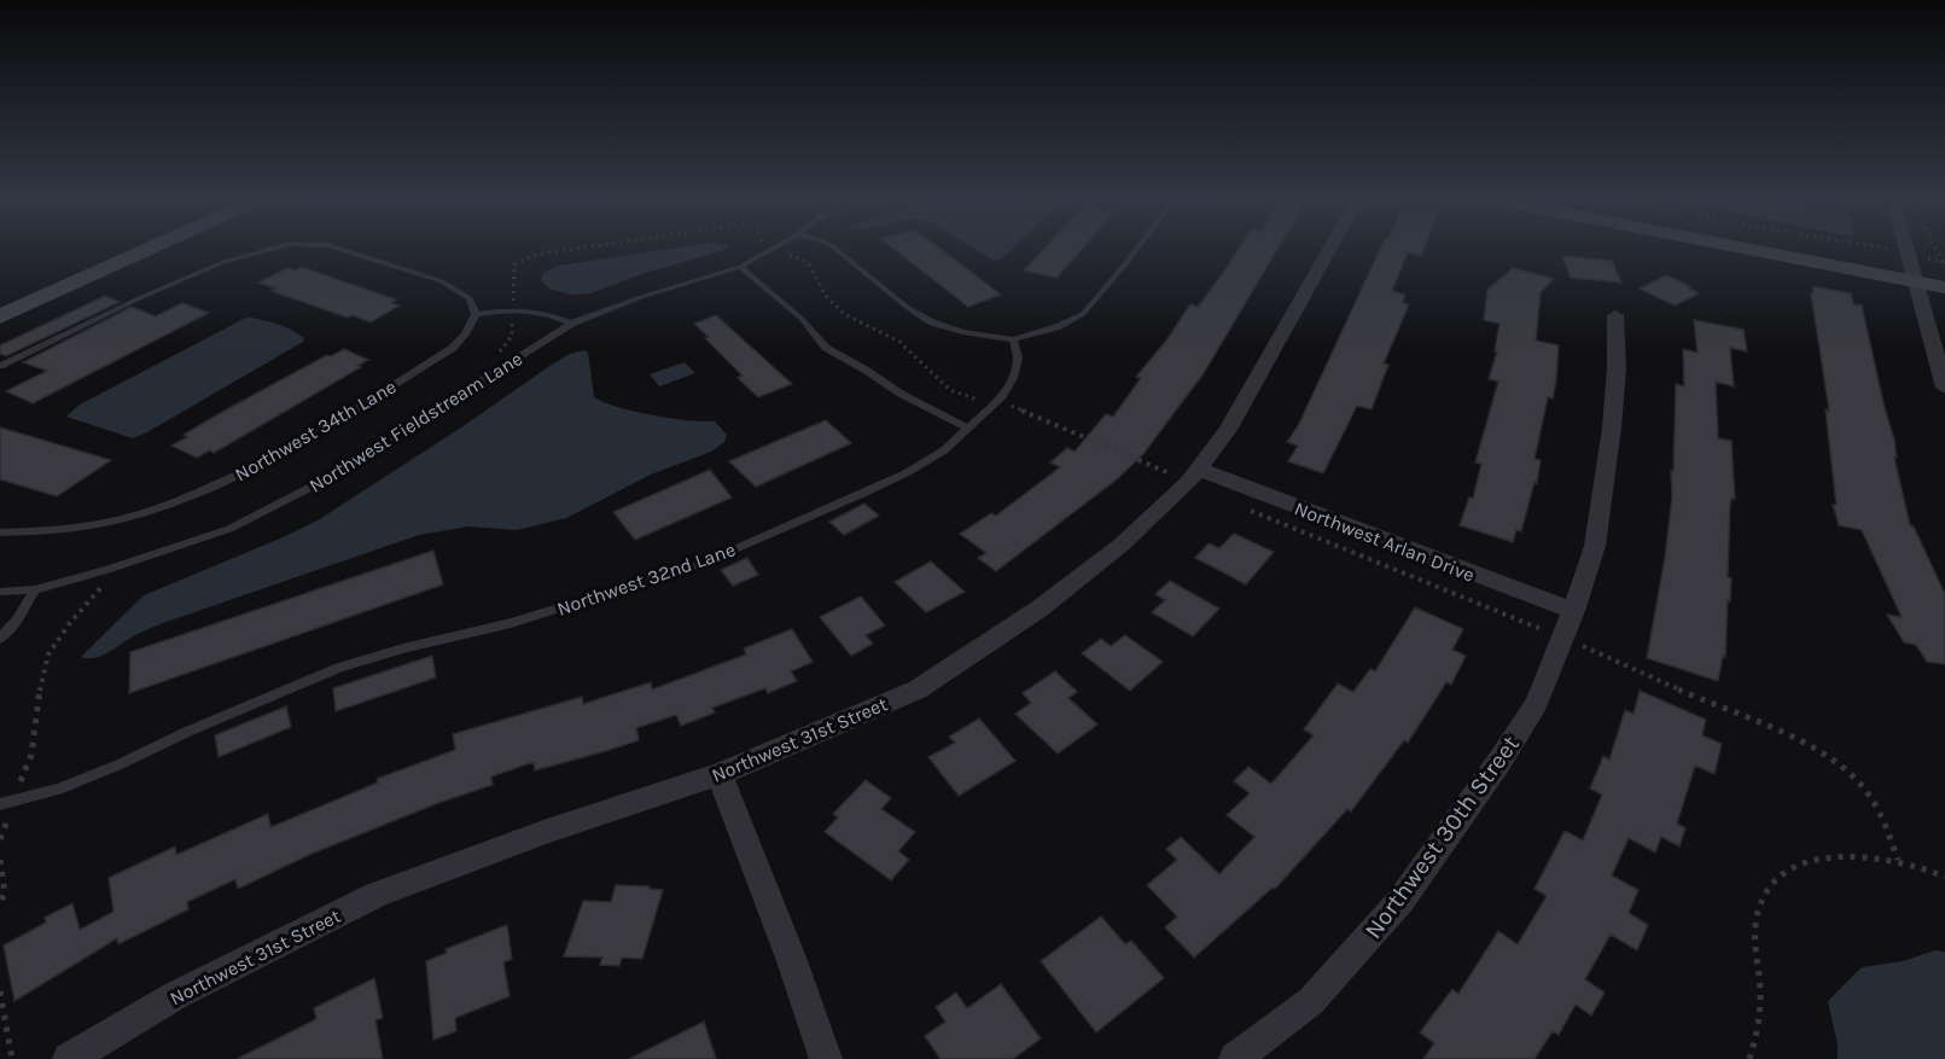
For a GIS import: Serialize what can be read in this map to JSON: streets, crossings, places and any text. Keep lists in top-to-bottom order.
{
  "streets": {
    "street": ["Northwest Arlan Drive", "Northwest 31st Street", "Northwest 30th Street"],
    "lane": ["Northwest Fieldstream Lane", "Northwest 34th Lane", "Northwest 32nd Lane"]
  },
  "crossings": [
    ["Northwest Arlan Drive", "Northwest 31st Street"],
    ["Northwest Arlan Drive", "Northwest 30th Street"]
  ]
}
